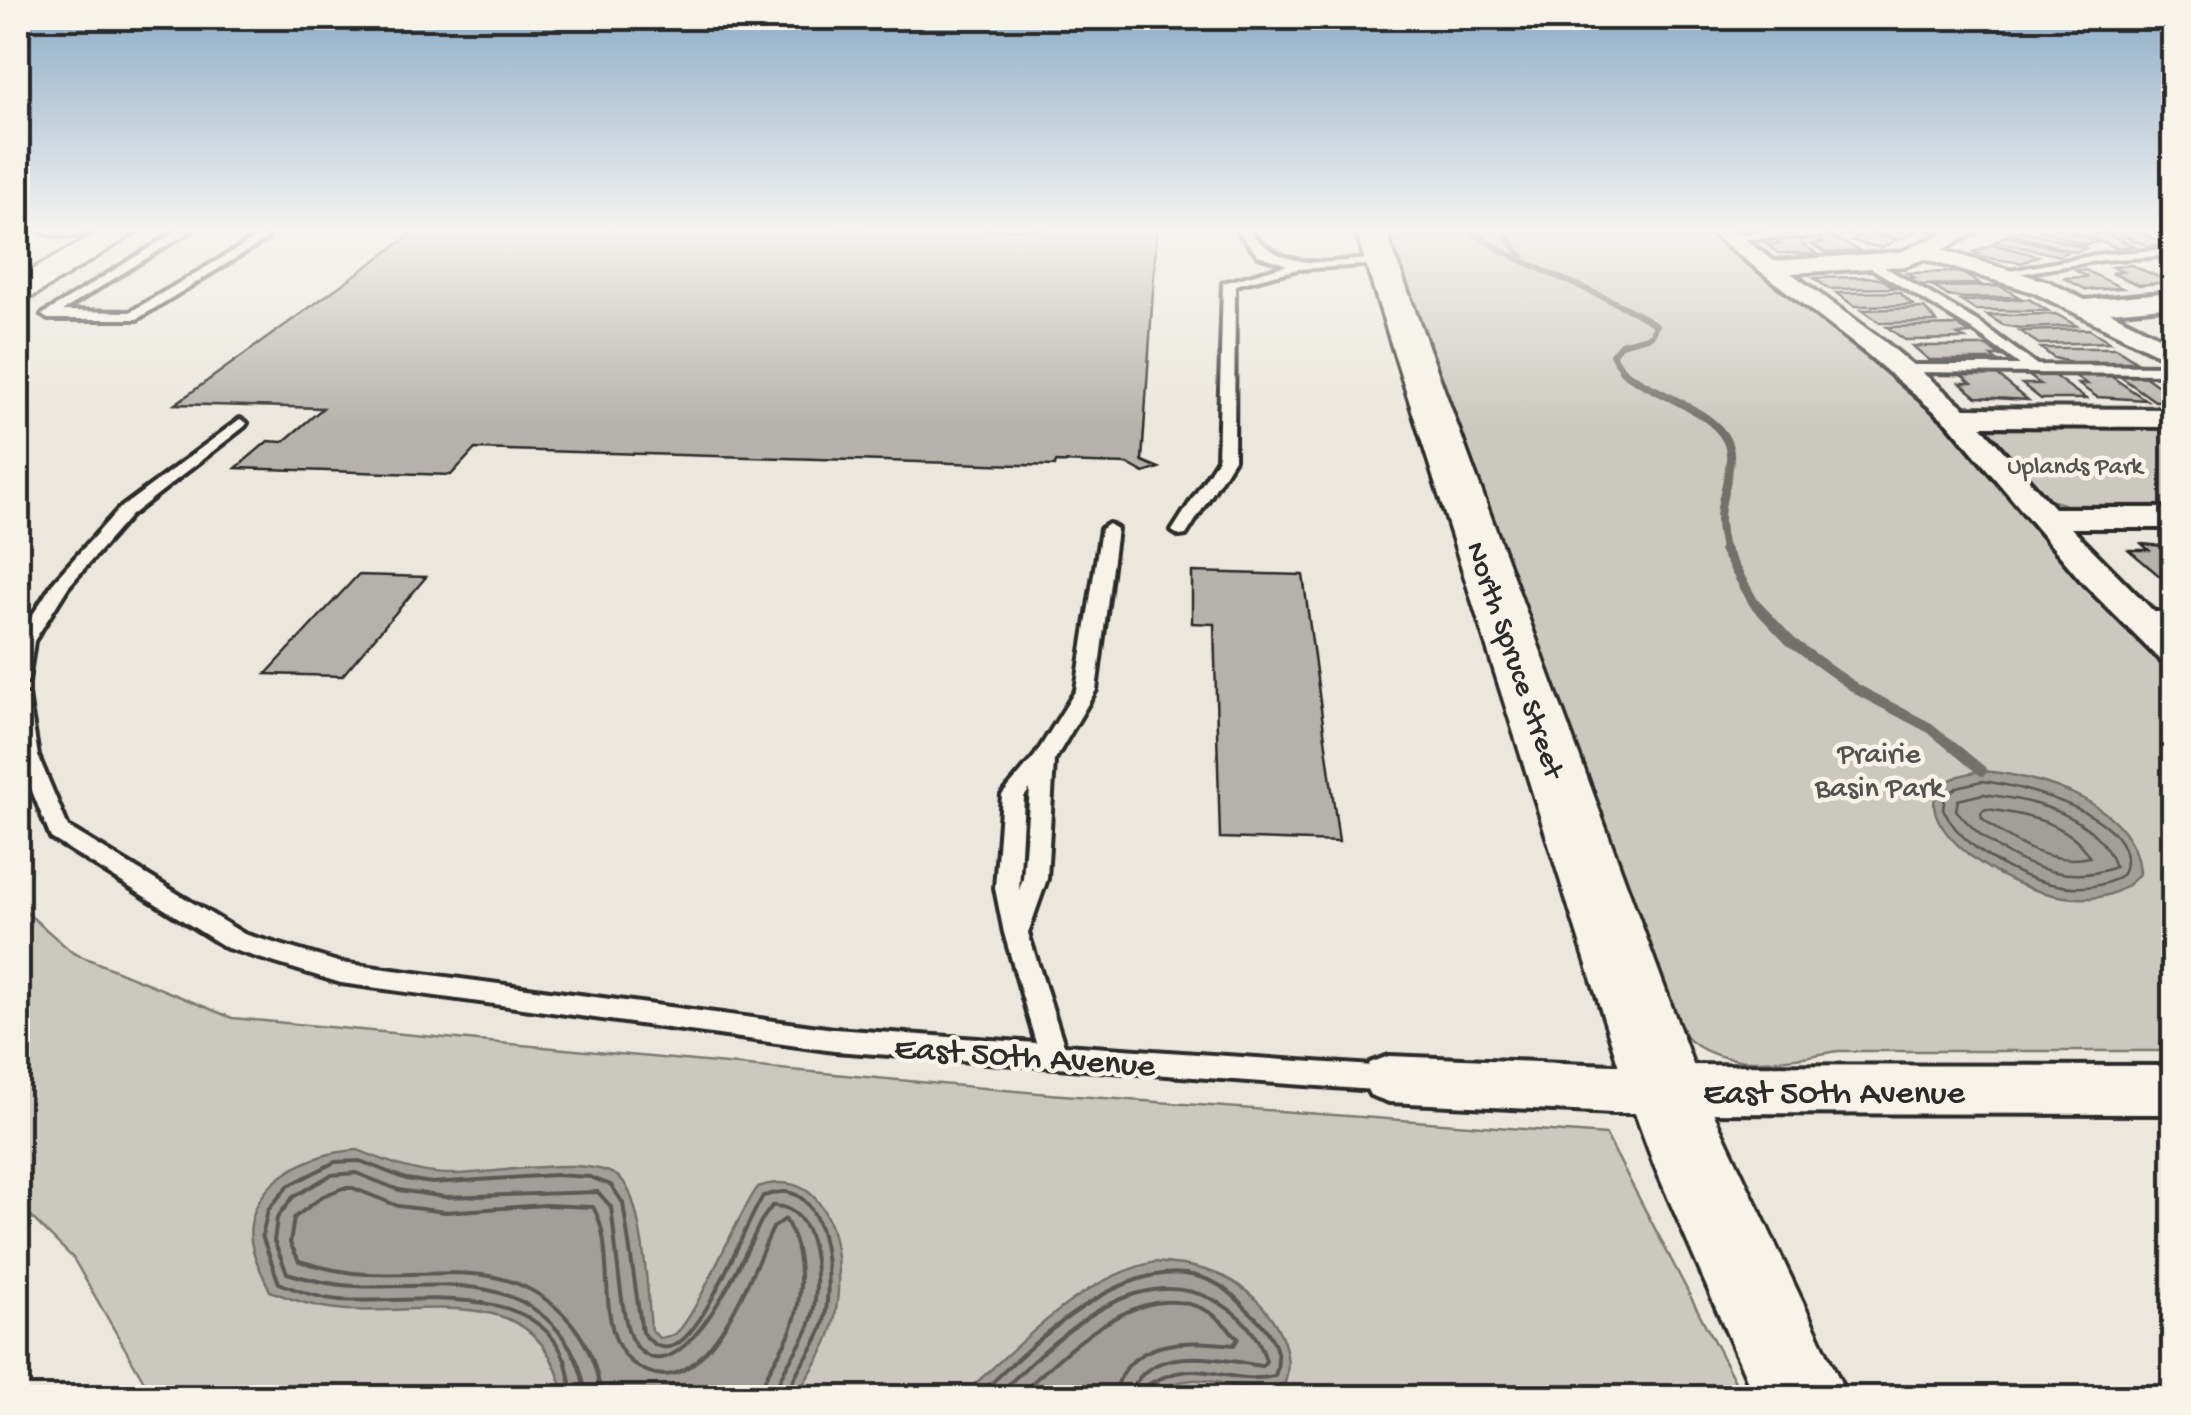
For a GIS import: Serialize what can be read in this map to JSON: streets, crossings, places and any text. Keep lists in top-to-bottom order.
{
  "streets": {
    "street": ["North Spruce Street", "East 50th Avenue"]
  },
  "crossings": [
    ["North Spruce Street", "East 50th Avenue"]
  ],
  "parks": ["Uplands Park", "Prairie Basin Park"]
}
